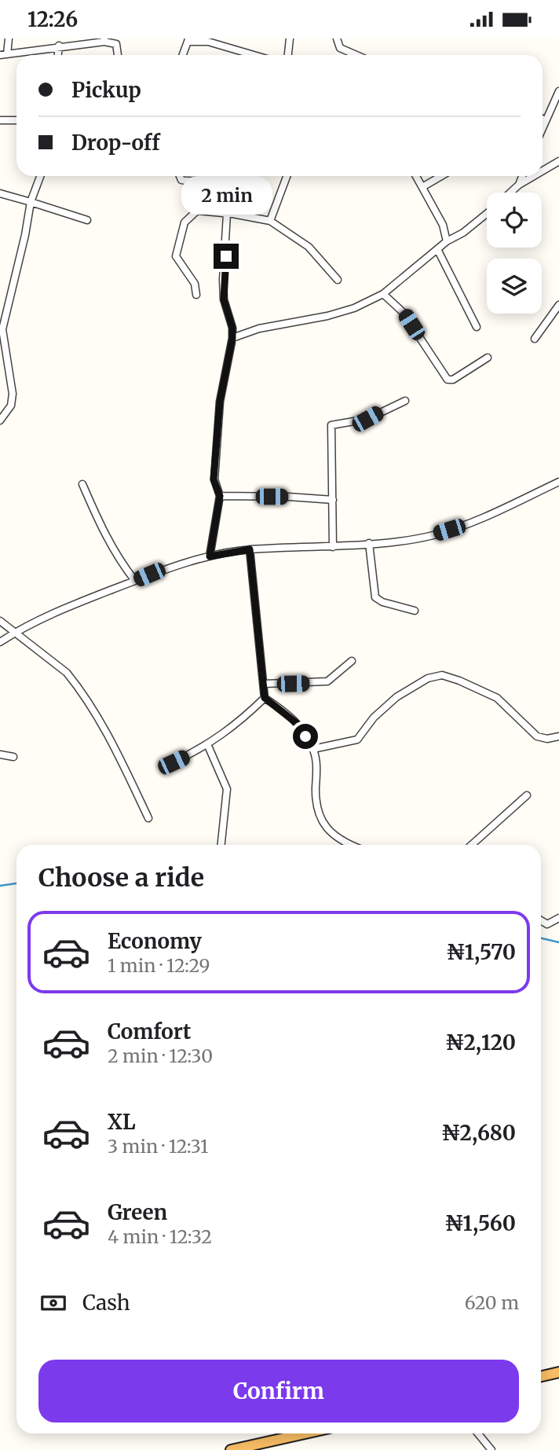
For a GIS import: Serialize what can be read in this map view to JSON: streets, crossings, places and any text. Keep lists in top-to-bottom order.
{
  "page": {
    "status": "12:26",
    "banner": ["Pickup", "Drop-off"],
    "bubble": "2 min",
    "heading": "Choose a ride",
    "list": [
      {
        "name": "Economy",
        "note": "1 min · 12:29",
        "value": "₦1,570"
      },
      {
        "name": "Comfort",
        "note": "2 min · 12:30",
        "value": "₦2,120"
      },
      {
        "name": "XL",
        "note": "3 min · 12:31",
        "value": "₦2,680"
      },
      {
        "name": "Green",
        "note": "4 min · 12:32",
        "value": "₦1,560"
      }
    ],
    "pay": ["Cash", "620 m"],
    "buttons": "Confirm"
  }
}
